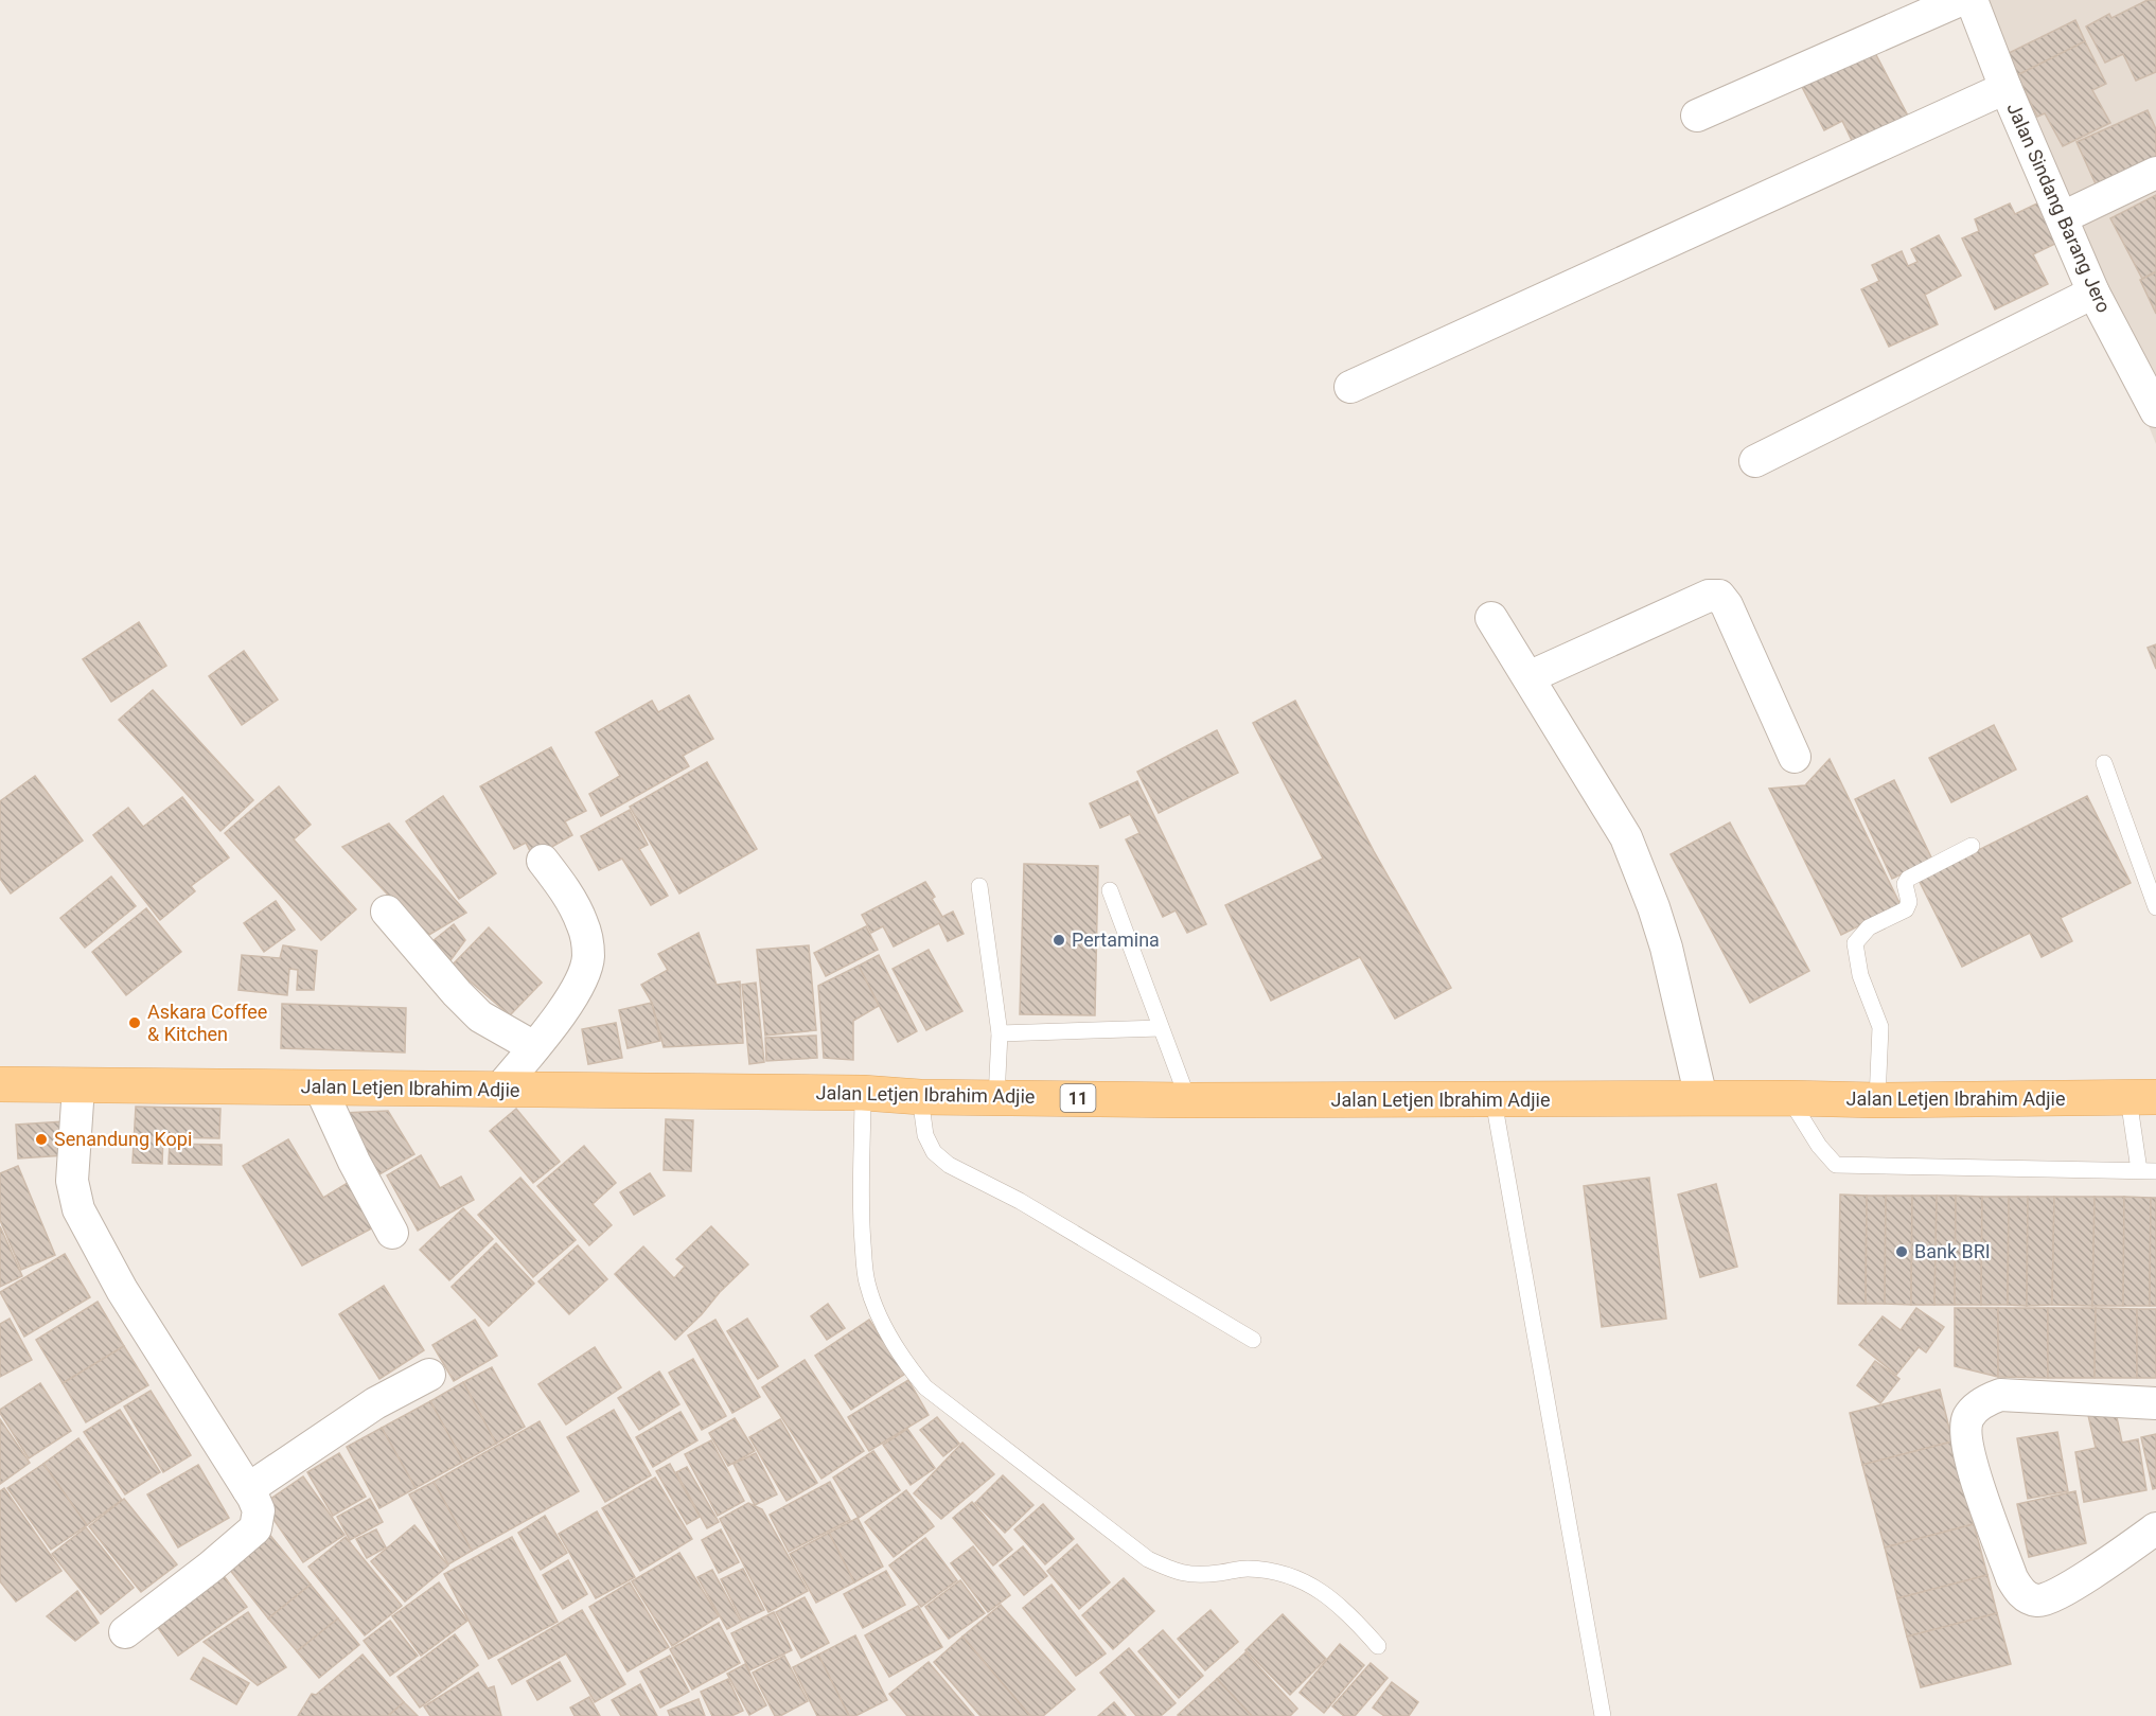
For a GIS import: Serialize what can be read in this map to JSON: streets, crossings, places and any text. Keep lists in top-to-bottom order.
{
  "streets": {
    "main road": ["Jalan Letjen Ibrahim Adjie", "11"],
    "street": ["Jalan Sindang Barang Jero"]
  },
  "places": [
    "Pertamina",
    "Askara Coffee & Kitchen",
    "Senandung Kopi",
    "Bank BRI"
  ]
}
